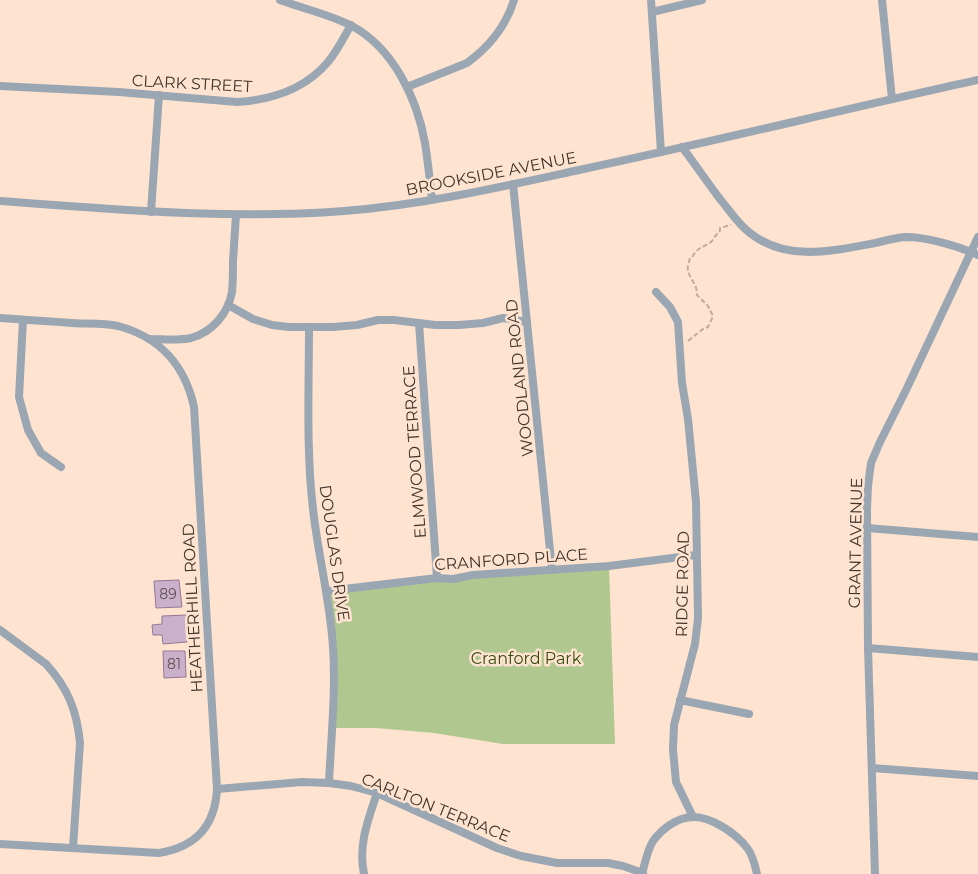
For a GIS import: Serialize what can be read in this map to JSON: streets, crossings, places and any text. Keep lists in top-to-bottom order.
{
  "streets": {
    "street": [
      "CLARK STREET",
      "BROOKSIDE AVENUE",
      "WOODLAND ROAD",
      "ELMWOOD TERRACE",
      "GRANT AVENUE",
      "DOUGLAS DRIVE",
      "CRANFORD PLACE",
      "RIDGE ROAD",
      "HEATHERHILL ROAD",
      "CARLTON TERRACE"
    ]
  },
  "crossings": [
    ["BROOKSIDE AVENUE", "WOODLAND ROAD"],
    ["WOODLAND ROAD", "CRANFORD PLACE"],
    ["ELMWOOD TERRACE", "CRANFORD PLACE"],
    ["DOUGLAS DRIVE", "CRANFORD PLACE"],
    ["DOUGLAS DRIVE", "CARLTON TERRACE"],
    ["CRANFORD PLACE", "RIDGE ROAD"],
    ["HEATHERHILL ROAD", "CARLTON TERRACE"]
  ],
  "parks": ["Cranford Park"],
  "house_numbers": ["89", "81"]
}
